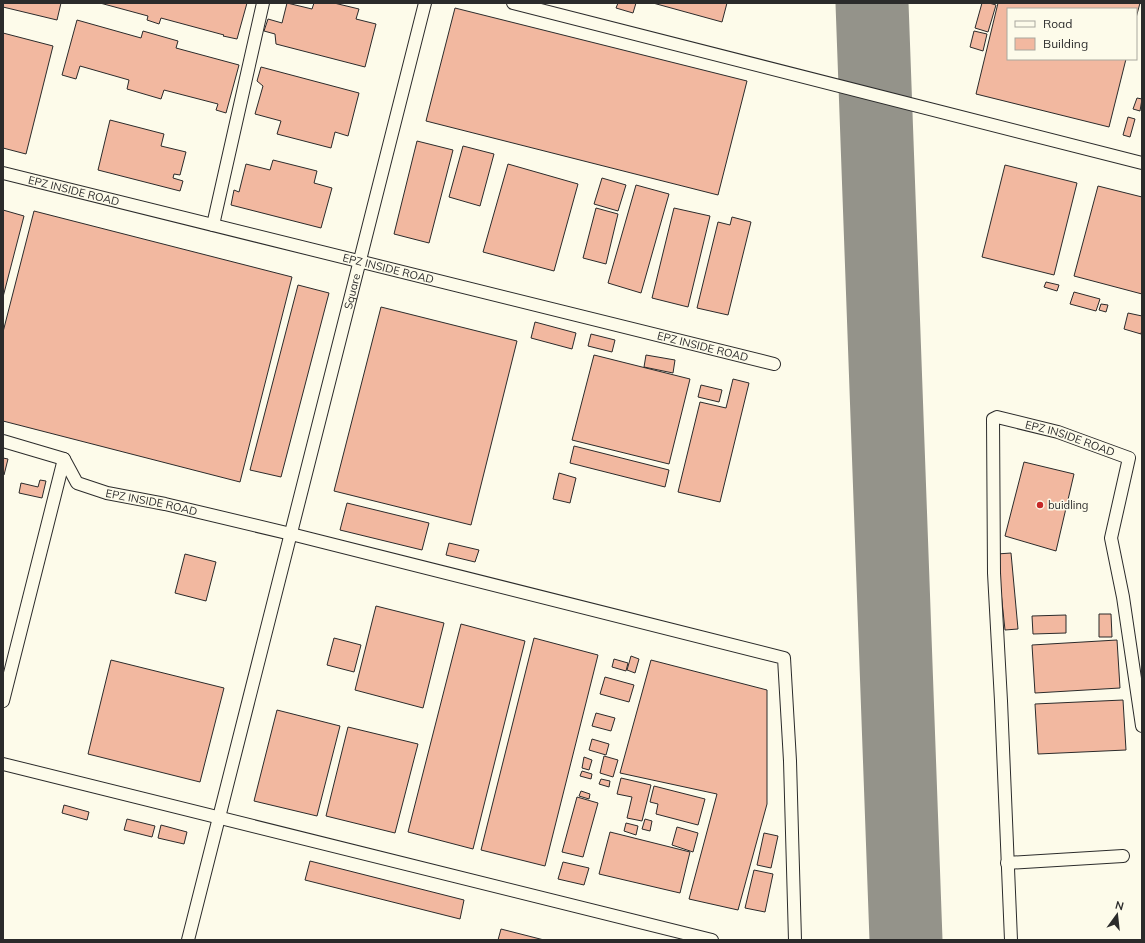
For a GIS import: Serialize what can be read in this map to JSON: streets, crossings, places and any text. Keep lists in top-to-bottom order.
{
  "streets": {
    "lane": ["EPZ INSIDE ROAD", "Square"]
  },
  "crossings": [
    ["EPZ INSIDE ROAD", "Square"]
  ],
  "places": ["buidling"],
  "legend": ["Road", "Building"],
  "north": "top"
}
